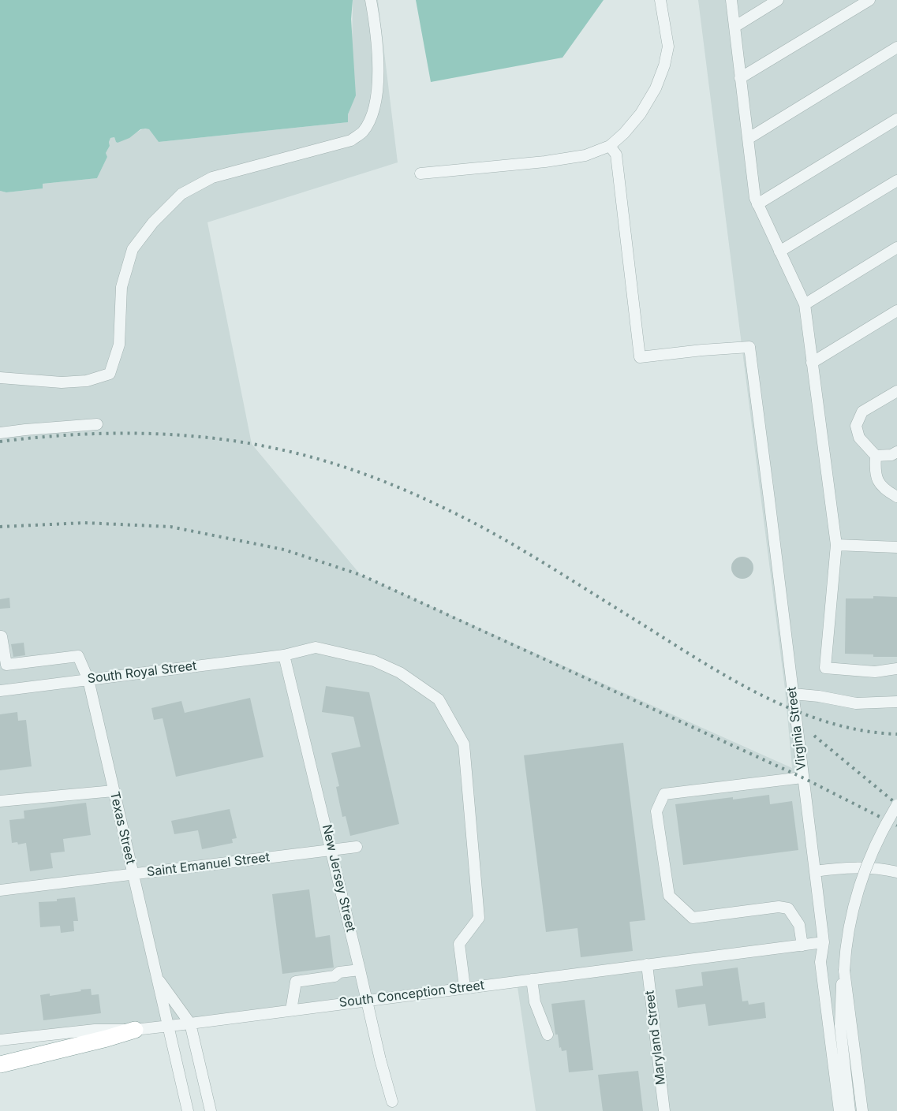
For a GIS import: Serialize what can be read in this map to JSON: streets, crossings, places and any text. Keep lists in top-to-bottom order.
{
  "streets": {
    "street": [
      "South Royal Street",
      "Virginia Street",
      "Texas Street",
      "Saint Emanuel Street",
      "New Jersey Street",
      "South Conception Street",
      "Maryland Street"
    ]
  },
  "crossings": [
    ["South Royal Street", "Texas Street"],
    ["South Royal Street", "New Jersey Street"],
    ["South Royal Street", "South Conception Street"],
    ["Virginia Street", "South Conception Street"],
    ["Texas Street", "Saint Emanuel Street"],
    ["Texas Street", "South Conception Street"],
    ["Saint Emanuel Street", "New Jersey Street"],
    ["New Jersey Street", "South Conception Street"],
    ["South Conception Street", "Maryland Street"]
  ]
}
